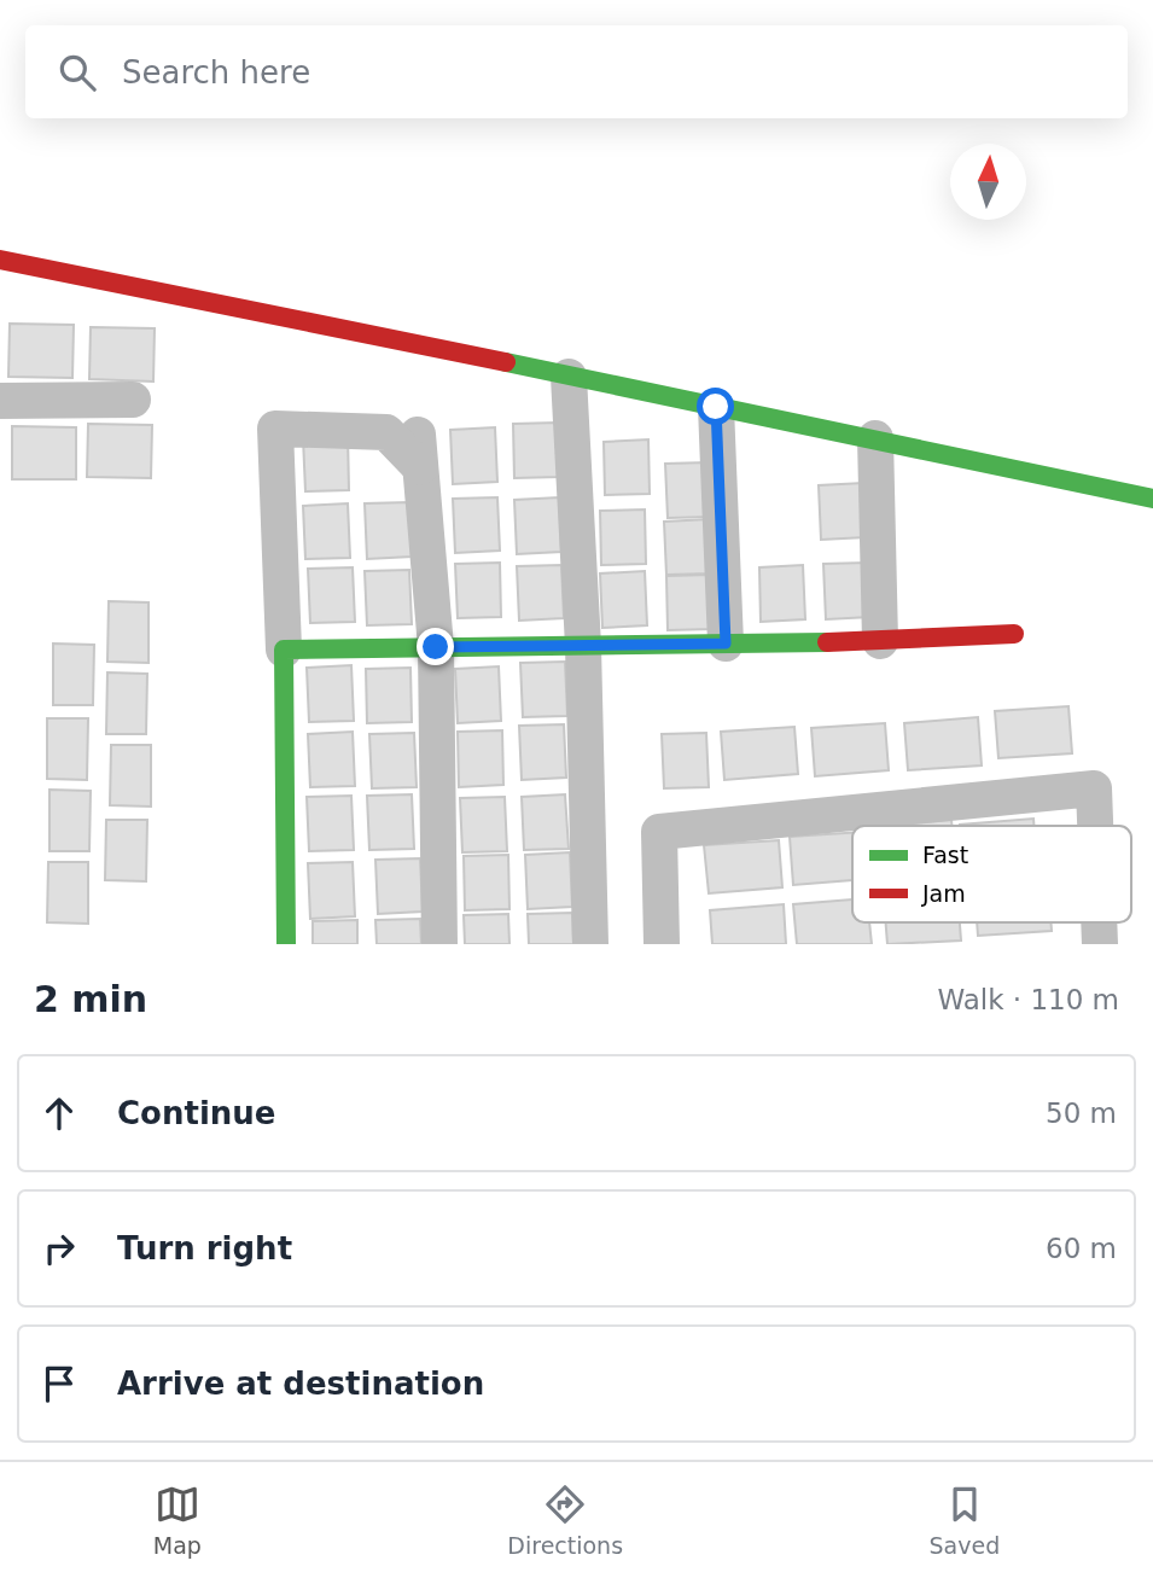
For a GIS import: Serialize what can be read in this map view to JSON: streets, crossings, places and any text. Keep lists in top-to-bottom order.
{
  "legend": ["Fast", "Jam"],
  "north": "top",
  "page": {
    "search": "Search here",
    "heading": ["2 min", "Walk · 110 m"],
    "list": [
      ["Continue", "50 m"],
      ["Turn right", "60 m"],
      "Arrive at destination"
    ],
    "nav": ["Map", "Directions", "Saved"]
  }
}
